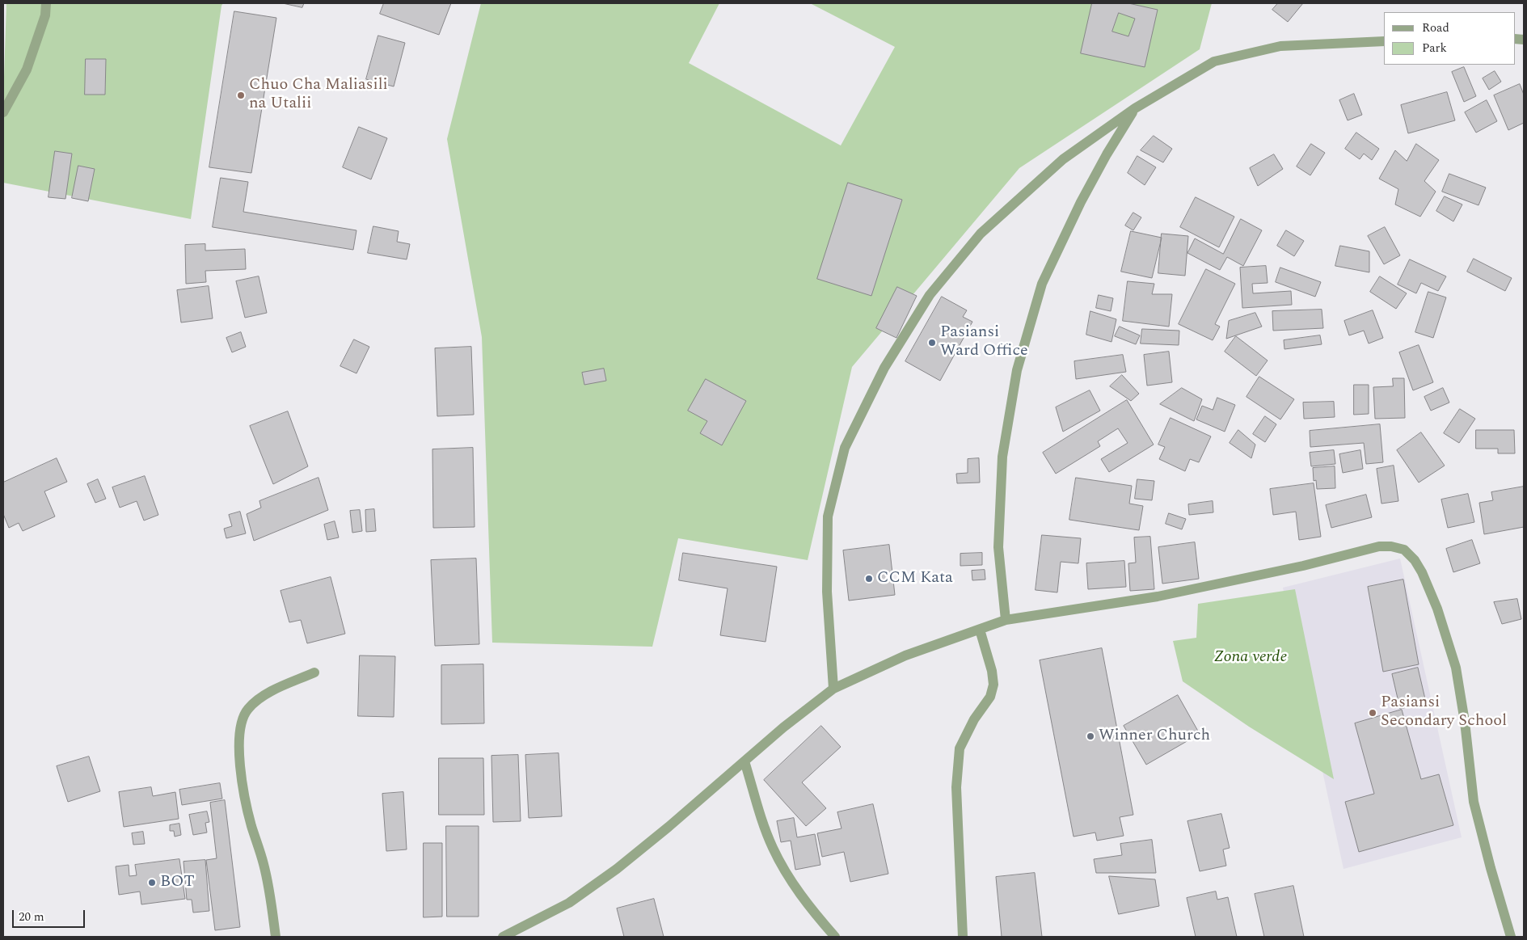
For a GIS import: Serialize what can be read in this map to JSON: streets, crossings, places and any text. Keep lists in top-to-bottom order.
{
  "parks": ["Zona verde"],
  "places": [
    "Chuo Cha Maliasili na Utalii",
    "Pasiansi Ward Office",
    "CCM Kata",
    "Pasiansi Secondary School",
    "Winner Church",
    "BOT"
  ],
  "legend": ["Road", "Park"],
  "scale_bar": "20 m"
}
